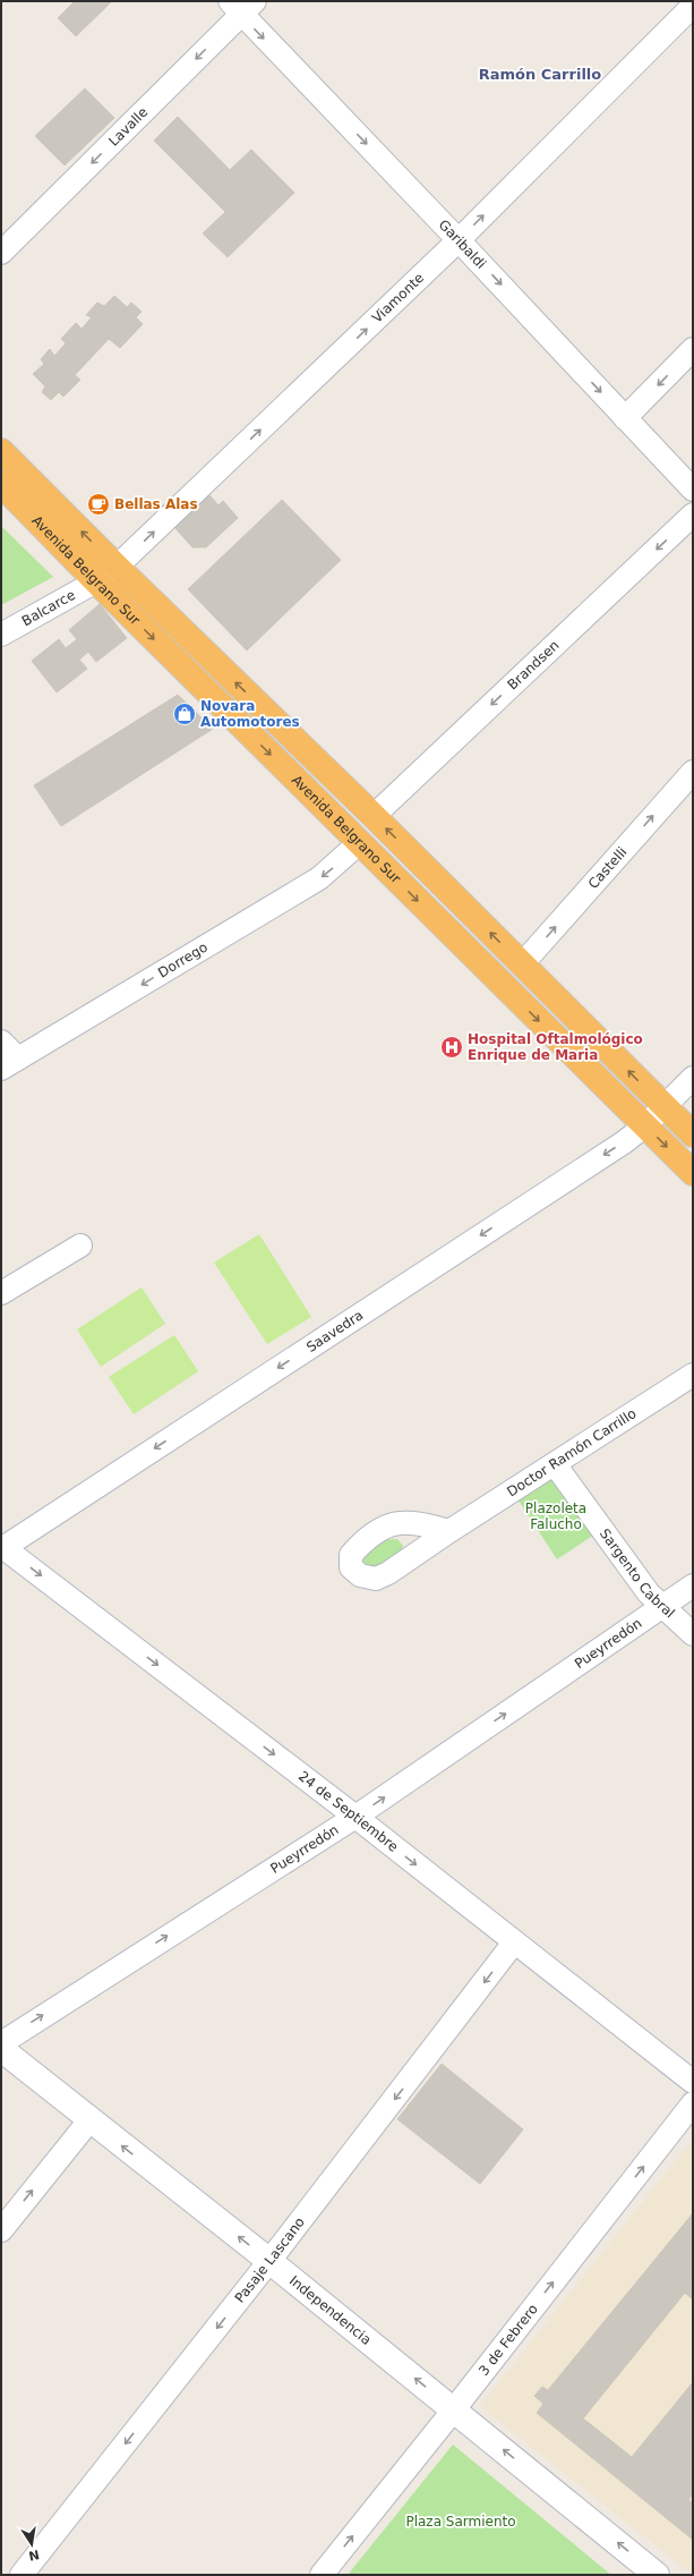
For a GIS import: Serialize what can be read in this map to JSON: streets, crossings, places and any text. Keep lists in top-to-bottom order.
{
  "streets": {
    "highway": ["Avenida Belgrano Sur"],
    "street": [
      "Lavalle",
      "Garibaldi",
      "Viamonte",
      "Balcarce",
      "Brandsen",
      "Castelli",
      "Dorrego",
      "Saavedra",
      "Doctor Ramón Carrillo",
      "Sargento Cabral",
      "Pueyrredón",
      "24 de Septiembre",
      "Pasaje Lascano",
      "Independencia",
      "3 de Febrero"
    ]
  },
  "crossings": [
    ["Lavalle", "Garibaldi"],
    ["Garibaldi", "Viamonte"],
    ["Viamonte", "Avenida Belgrano Sur"],
    ["Viamonte", "Balcarce"],
    ["Avenida Belgrano Sur", "Balcarce"],
    ["Avenida Belgrano Sur", "Brandsen"],
    ["Avenida Belgrano Sur", "Castelli"],
    ["Avenida Belgrano Sur", "Dorrego"],
    ["Avenida Belgrano Sur", "Saavedra"],
    ["Saavedra", "24 de Septiembre"],
    ["Doctor Ramón Carrillo", "Sargento Cabral"],
    ["Sargento Cabral", "Pueyrredón"],
    ["Pueyrredón", "24 de Septiembre"],
    ["24 de Septiembre", "Pasaje Lascano"],
    ["Pasaje Lascano", "Independencia"],
    ["Independencia", "3 de Febrero"]
  ],
  "one_way": [
    "Lavalle",
    "Garibaldi",
    "Viamonte",
    "Brandsen",
    "Castelli",
    "Dorrego",
    "Saavedra",
    "Pueyrredón",
    "24 de Septiembre",
    "Pasaje Lascano",
    "Independencia",
    "3 de Febrero"
  ],
  "districts": ["Ramón Carrillo"],
  "parks": ["Plazoleta Falucho", "Plaza Sarmiento"],
  "places": {
    "cafe": ["Bellas Alas"],
    "shop": ["Novara Automotores"],
    "hospital": ["Hospital Oftalmológico Enrique de Maria"]
  },
  "north": "bottom"
}
